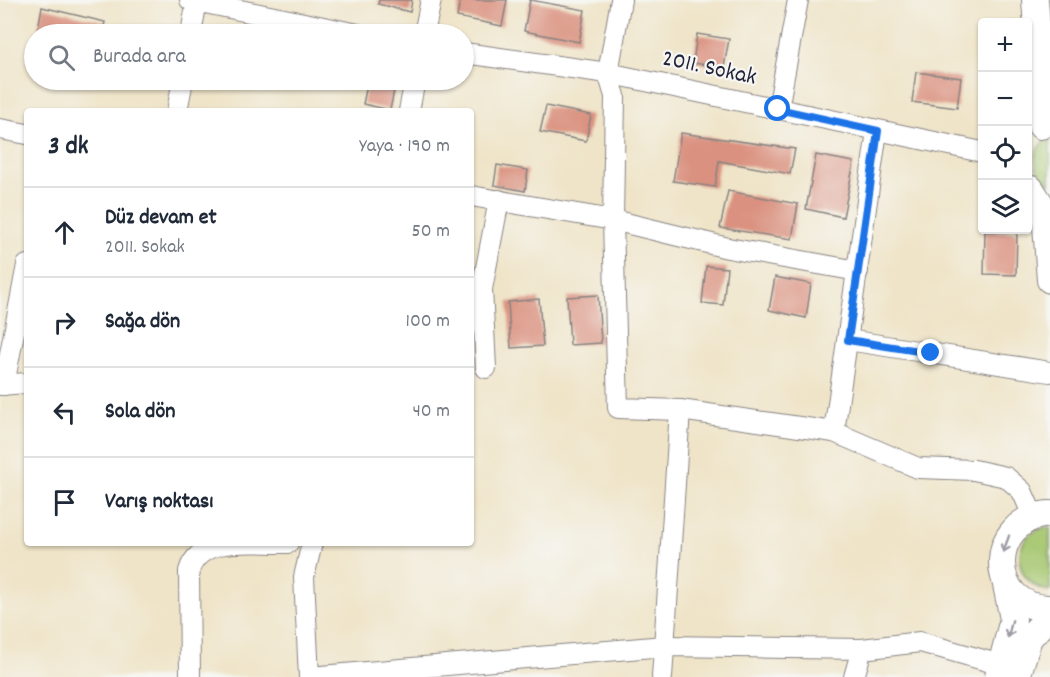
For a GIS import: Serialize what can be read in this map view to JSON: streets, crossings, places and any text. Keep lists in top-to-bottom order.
{
  "streets": {
    "street": ["2011. Sokak"]
  },
  "page": {
    "map_buttons": ["+", "−"],
    "search": "Burada ara",
    "heading": ["3 dk", "Yaya · 190 m"],
    "list": [
      ["Düz devam et", "2011. Sokak", "50 m"],
      ["Sağa dön", "100 m"],
      ["Sola dön", "40 m"],
      "Varış noktası"
    ]
  }
}
